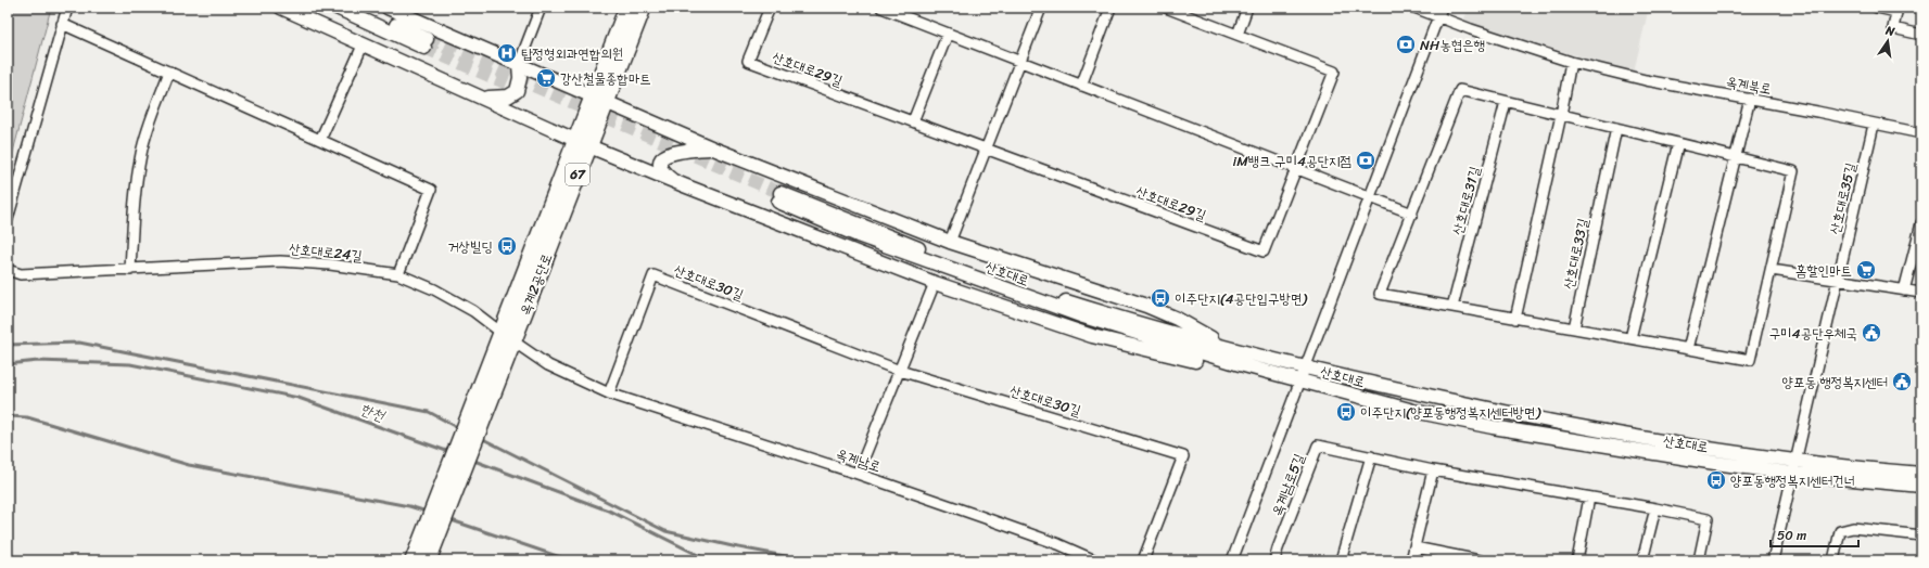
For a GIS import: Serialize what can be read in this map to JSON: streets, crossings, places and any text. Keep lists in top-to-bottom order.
{
  "streets": {
    "main road": ["67", "옥계2공단로"],
    "street": [
      "산호대로29길",
      "옥계북로",
      "산호대로35길",
      "산호대로31길",
      "산호대로24길",
      "산호대로33길",
      "산호대로",
      "산호대로30길",
      "옥계남로",
      "옥계남로5길"
    ]
  },
  "crossings": [
    ["옥계북로", "산호대로35길"],
    ["산호대로35길", "산호대로"],
    ["산호대로24길", "옥계2공단로"],
    ["산호대로24길", "옥계남로"],
    ["산호대로30길", "옥계남로"],
    ["옥계2공단로", "옥계남로"]
  ],
  "water": ["한천"],
  "places": {
    "bank": ["NH농협은행", "iM뱅크 구미4공단지점"],
    "hospital": ["탑정형외과연합의원"],
    "supermarket": ["강산철물종합마트", "홈할인마트"],
    "bus stop": [
      "거상빌딩",
      "이주단지(4공단입구방면)",
      "이주단지(양포동행정복지센터방면)",
      "양포동행정복지센터건너"
    ],
    "public building": ["구미4공단우체국", "양포동 행정복지센터"]
  },
  "scale_bar": "50 m",
  "north": "top"
}
